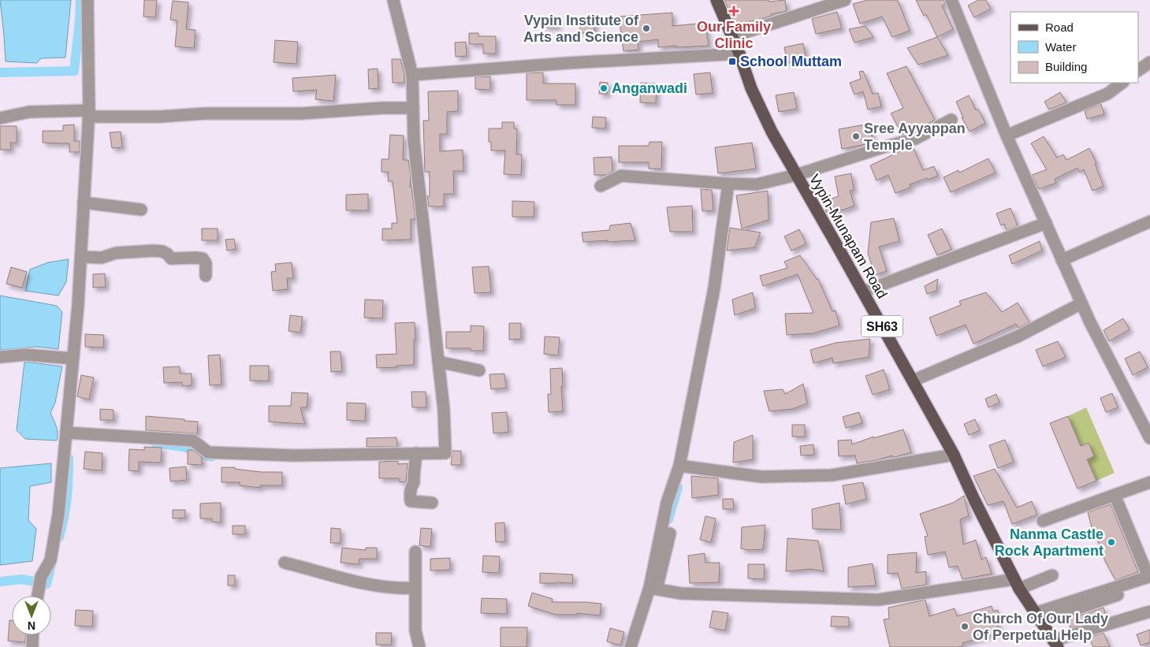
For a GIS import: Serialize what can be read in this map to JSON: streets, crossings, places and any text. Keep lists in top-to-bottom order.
{
  "streets": {
    "main road": ["Vypin-Munapam Road", "SH63"]
  },
  "places": {
    "health": ["Our Family Clinic"],
    "other": [
      "Vypin Institute of Arts and Science",
      "Anganwadi",
      "Sree Ayyappan Temple",
      "Nanma Castle Rock Apartment",
      "Church Of Our Lady Of Perpetual Help"
    ],
    "transit": ["School Muttam"]
  },
  "legend": ["Road", "Water", "Building"],
  "north": "bottom"
}
